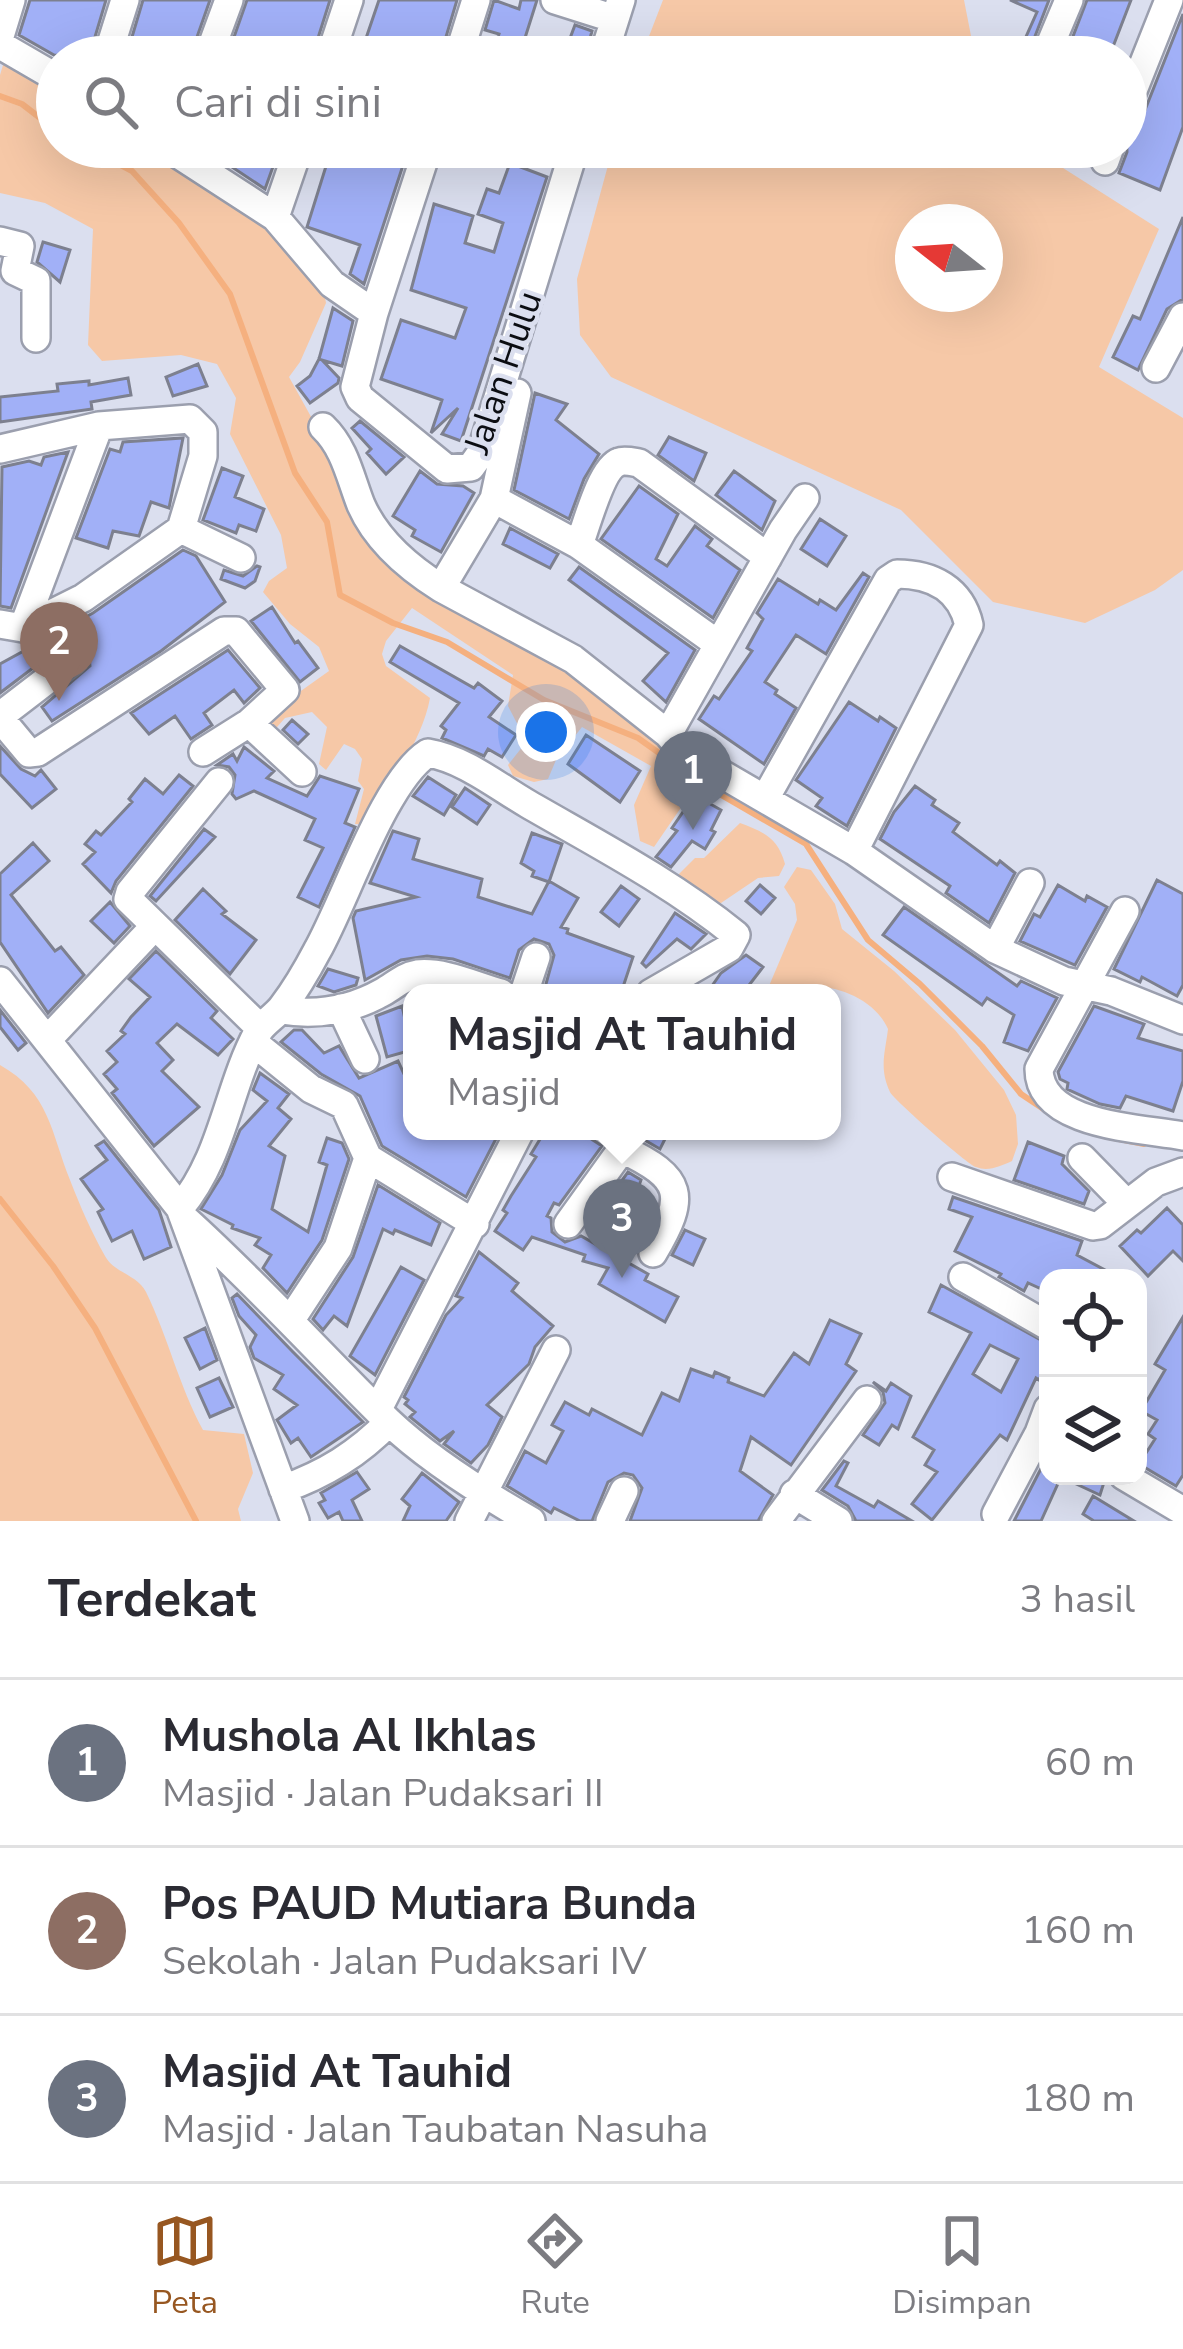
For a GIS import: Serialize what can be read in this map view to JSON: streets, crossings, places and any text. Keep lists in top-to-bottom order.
{
  "streets": {
    "street": ["Jalan Hulu"]
  },
  "north": "left",
  "page": {
    "search": "Cari di sini",
    "pins": ["2", "1", "3"],
    "popup": ["Masjid At Tauhid", "Masjid"],
    "heading": ["Terdekat", "3 hasil"],
    "list": [
      {
        "mark": "1",
        "name": "Mushola Al Ikhlas",
        "note": "Masjid · Jalan Pudaksari II",
        "value": "60 m"
      },
      {
        "mark": "2",
        "name": "Pos PAUD Mutiara Bunda",
        "note": "Sekolah · Jalan Pudaksari IV",
        "value": "160 m"
      },
      {
        "mark": "3",
        "name": "Masjid At Tauhid",
        "note": "Masjid · Jalan Taubatan Nasuha",
        "value": "180 m"
      }
    ],
    "nav": ["Peta", "Rute", "Disimpan"]
  }
}
